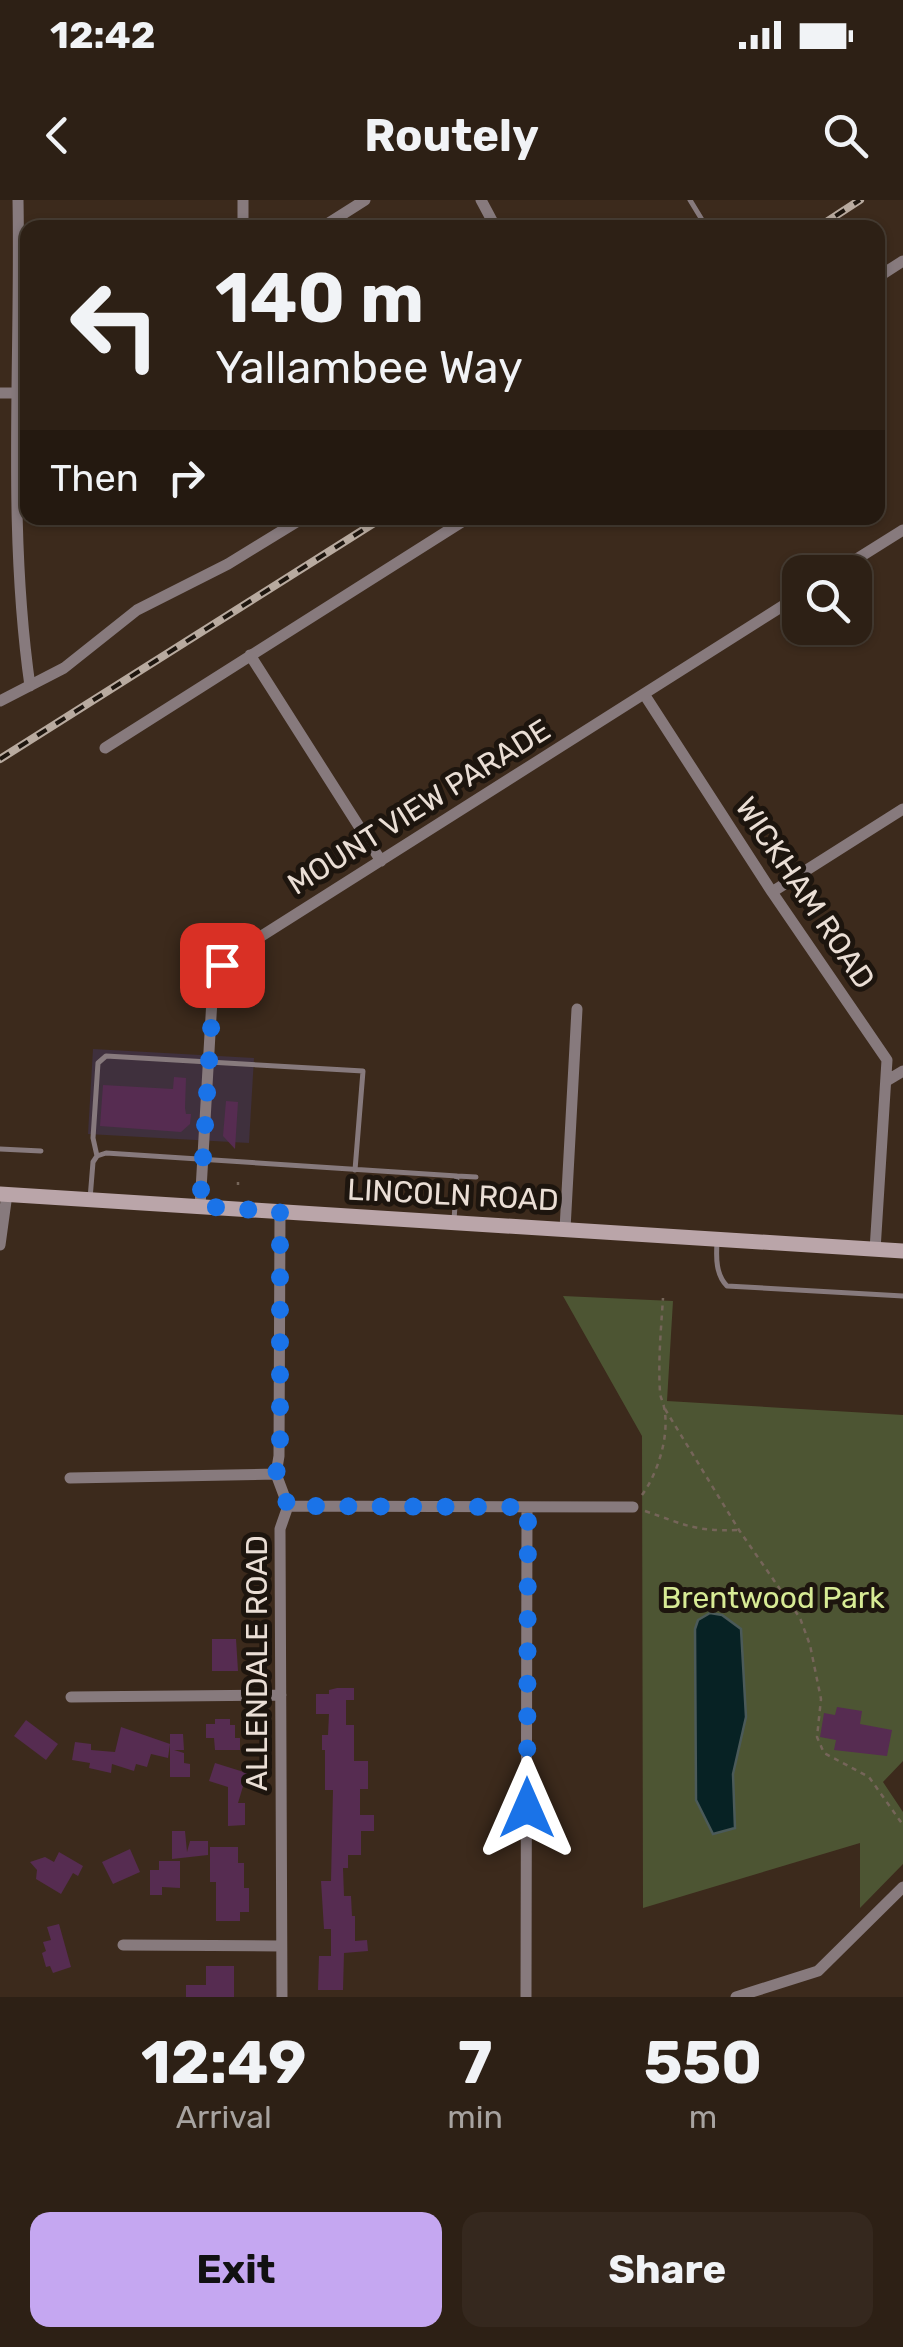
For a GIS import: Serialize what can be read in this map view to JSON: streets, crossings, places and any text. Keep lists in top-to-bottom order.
{
  "streets": {
    "main road": ["LINCOLN ROAD"],
    "street": ["MOUNT VIEW PARADE", "WICKHAM ROAD", "ALLENDALE ROAD"]
  },
  "crossings": [
    ["MOUNT VIEW PARADE", "WICKHAM ROAD"],
    ["MOUNT VIEW PARADE", "LINCOLN ROAD"],
    ["WICKHAM ROAD", "LINCOLN ROAD"],
    ["LINCOLN ROAD", "ALLENDALE ROAD"]
  ],
  "parks": ["Brentwood Park"],
  "page": {
    "status": "12:42",
    "header": "Routely",
    "turn": ["140 m", "Yallambee Way"],
    "then": "Then",
    "eta": [
      "12:49",
      "Arrival",
      "7",
      "min",
      "550",
      "m"
    ],
    "buttons": ["Exit", "Share"]
  }
}
